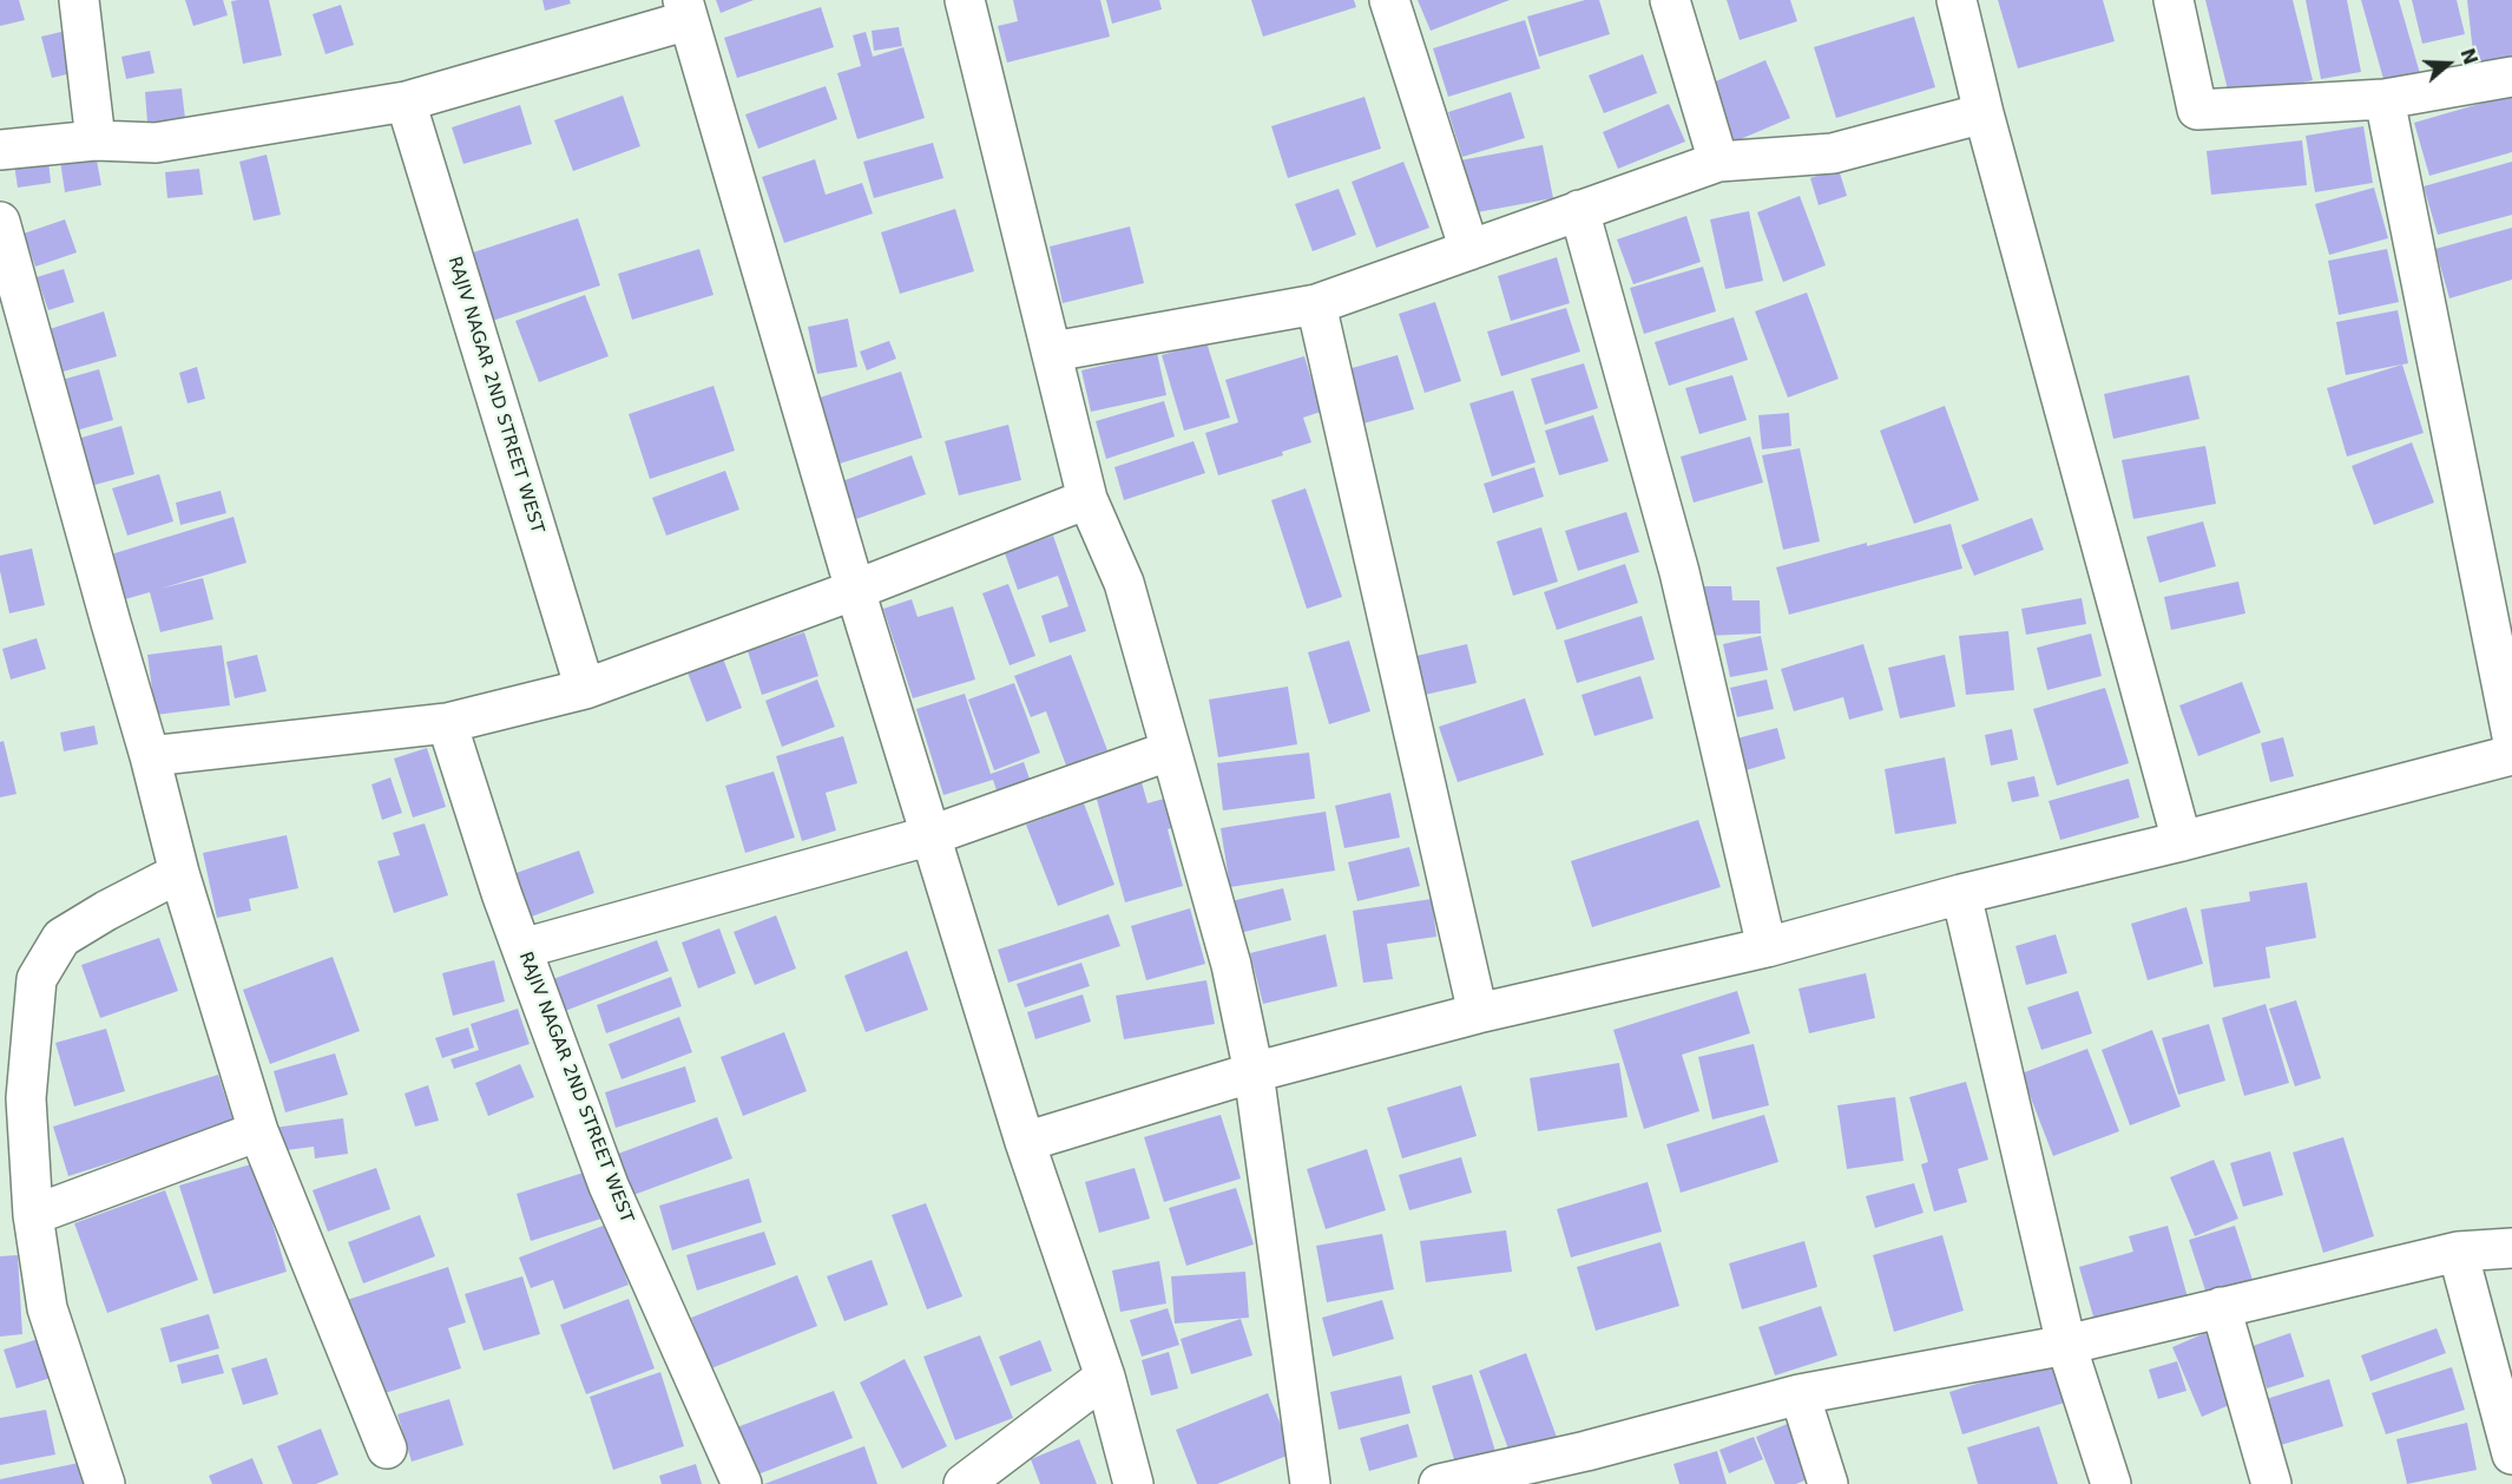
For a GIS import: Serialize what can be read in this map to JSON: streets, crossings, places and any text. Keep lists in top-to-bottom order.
{
  "streets": {
    "street": ["RAJIV NAGAR 2ND STREET WEST"]
  },
  "north": "right"
}
